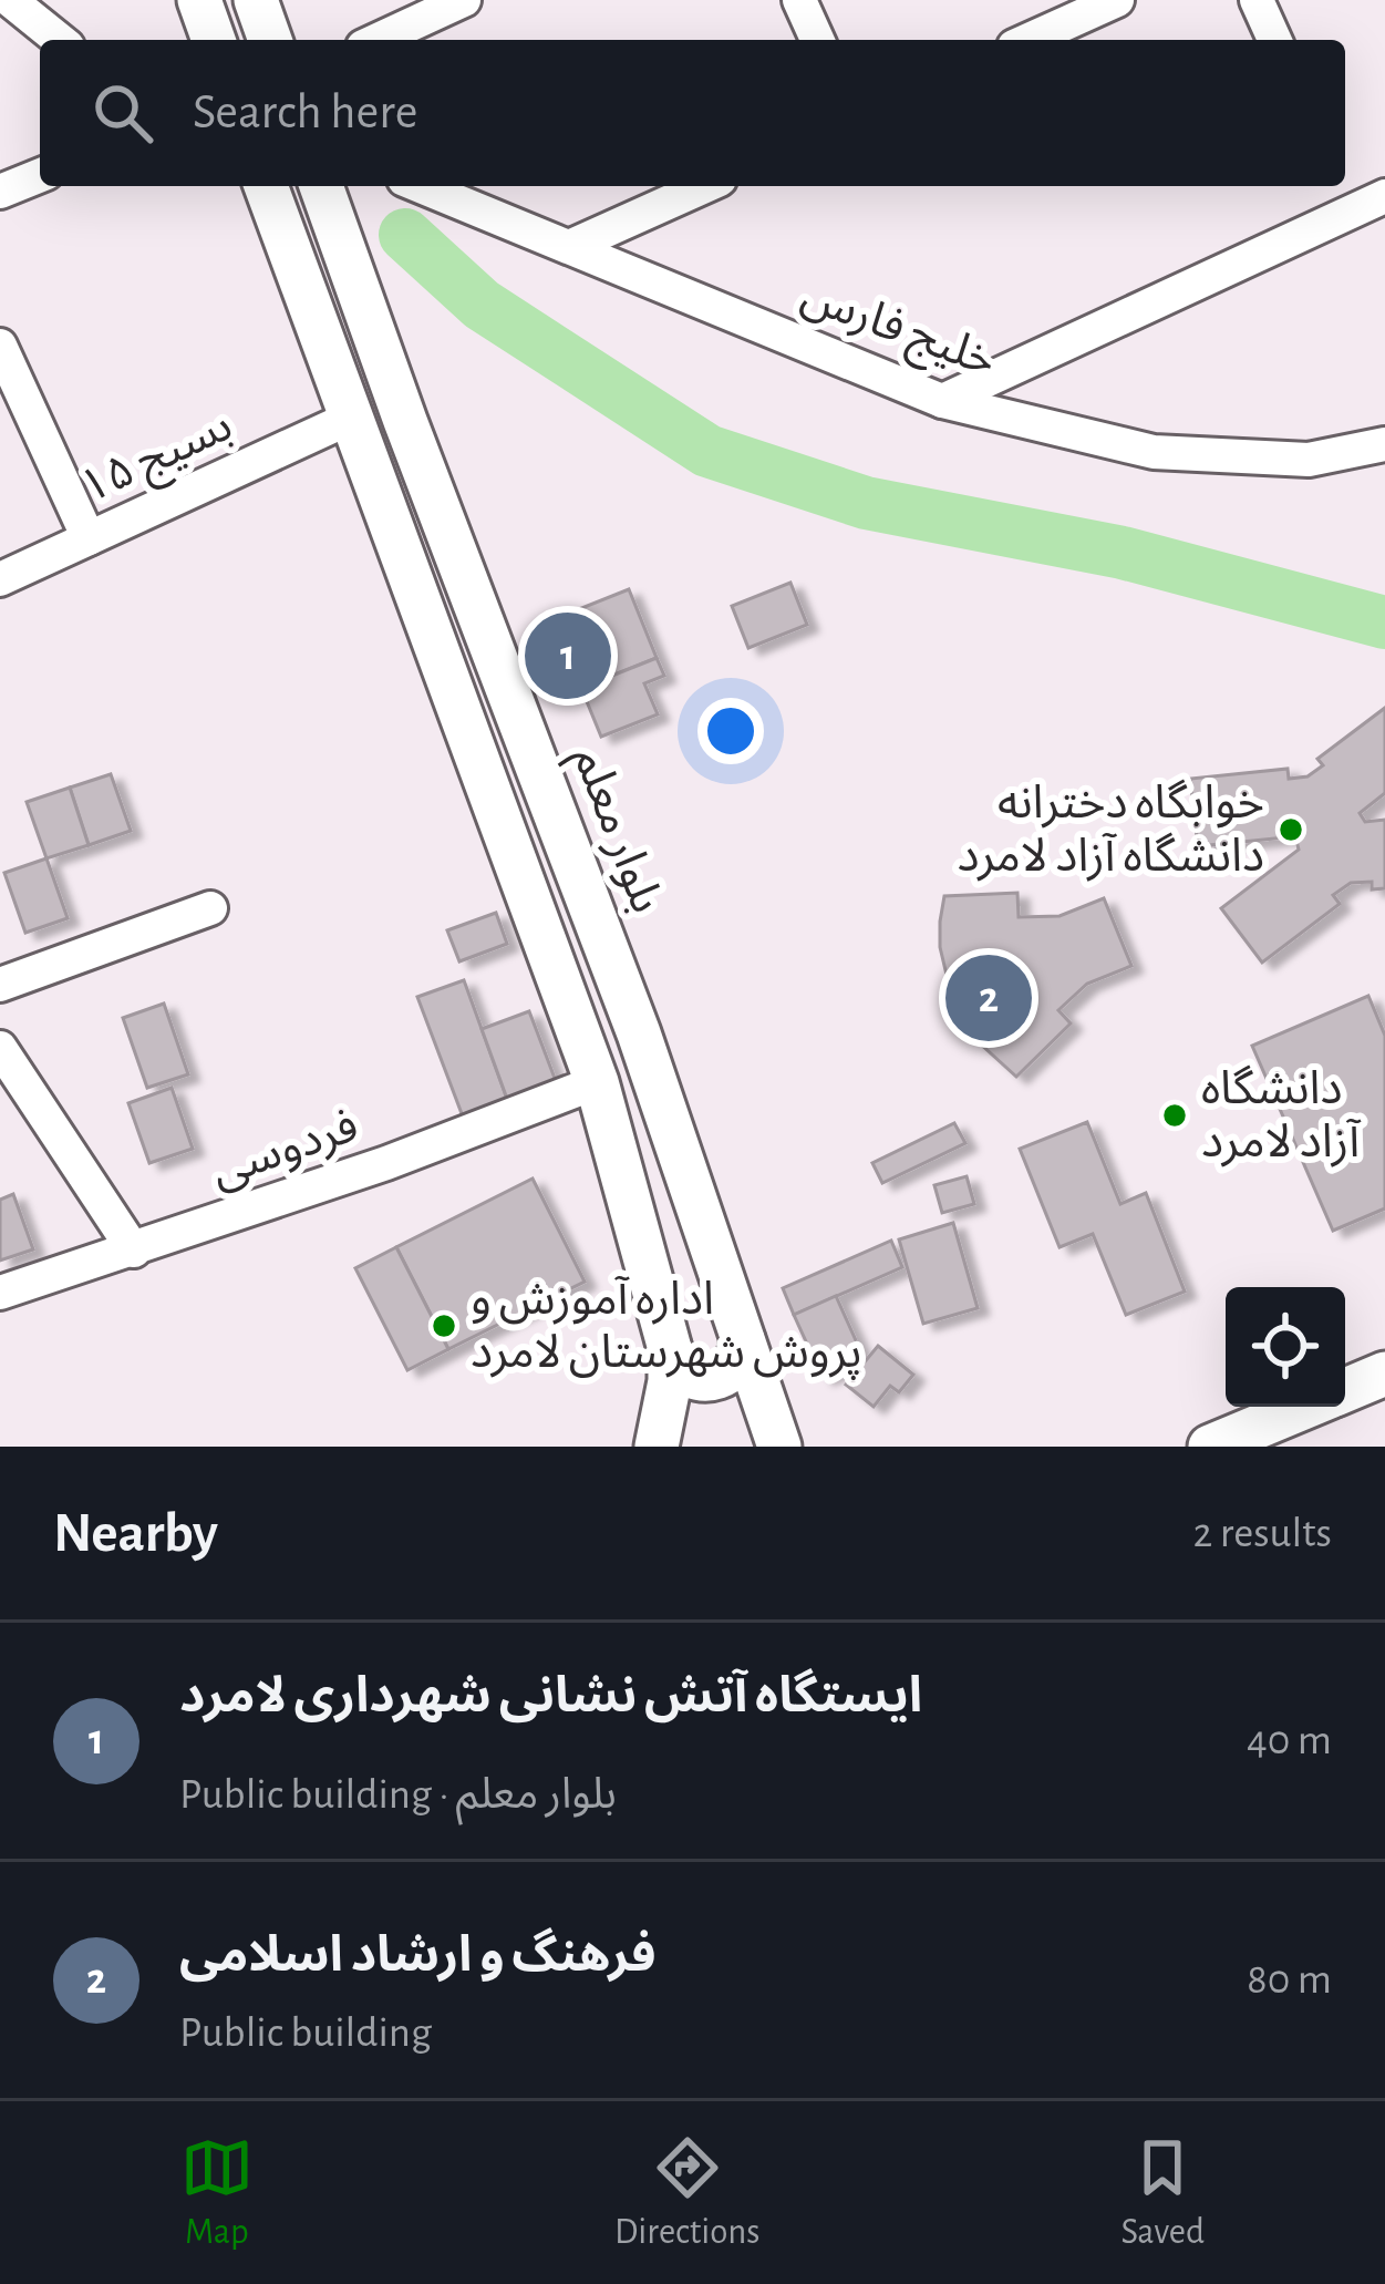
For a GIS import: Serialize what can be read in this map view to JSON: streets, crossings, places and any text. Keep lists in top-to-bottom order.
{
  "streets": {
    "street": [
      "خلیج فارس",
      "بسیج ۱۵",
      "بلوار معلم",
      "فردوسی"
    ]
  },
  "places": ["خوابگاه دخترانه دانشگاه آزاد لامرد", "دانشگاه آزاد لامرد", "اداره آموزش و پروش شهرستان لامرد"],
  "page": {
    "search": "Search here",
    "pins": ["1", "2"],
    "heading": ["Nearby", "2 results"],
    "list": [
      {
        "mark": "1",
        "name": "ایستگاه آتش نشانی شهرداری لامرد",
        "note": "Public building · بلوار معلم",
        "value": "40 m"
      },
      {
        "mark": "2",
        "name": "فرهنگ و ارشاد اسلامی",
        "note": "Public building",
        "value": "80 m"
      }
    ],
    "nav": ["Map", "Directions", "Saved"]
  }
}
